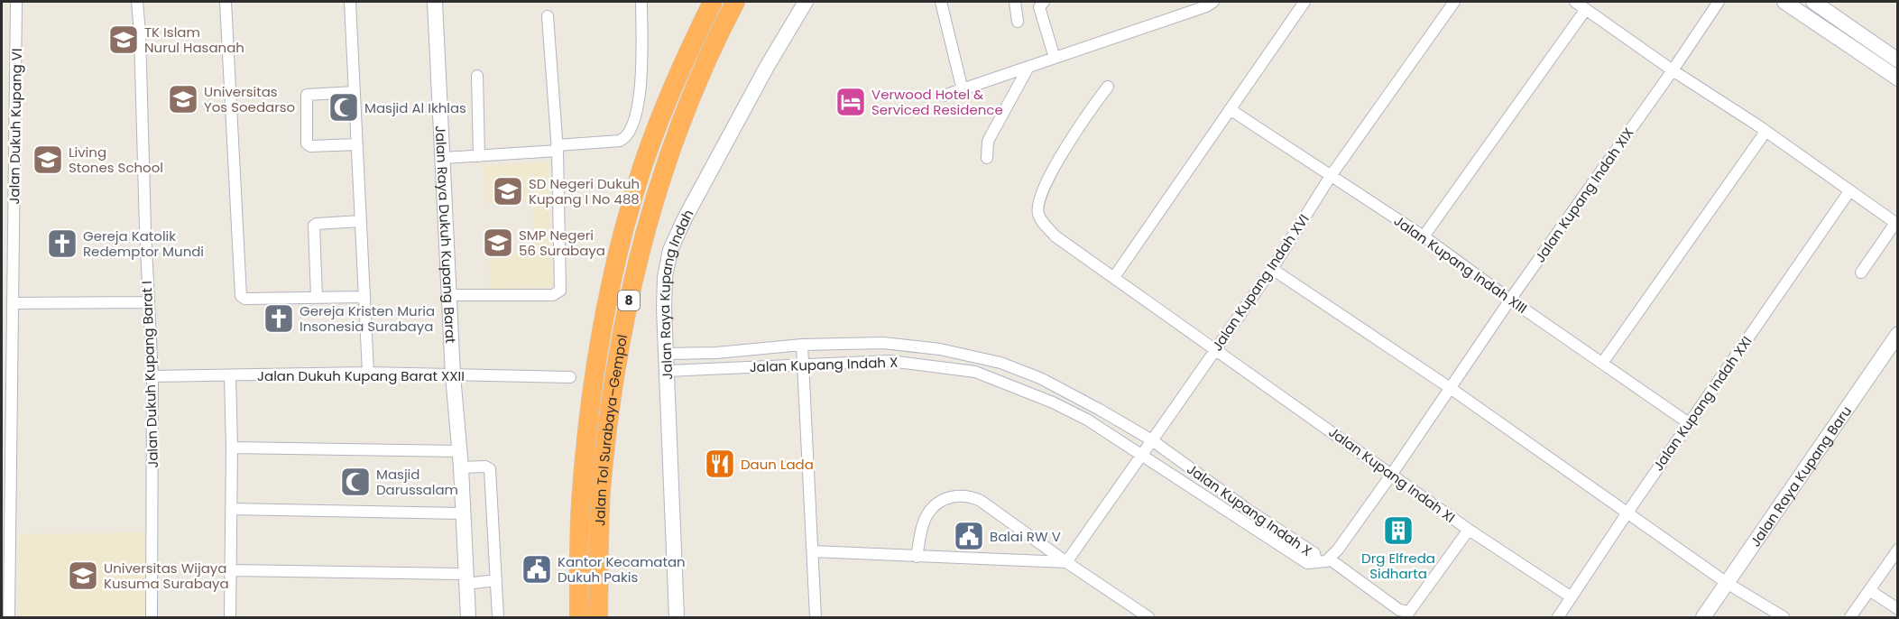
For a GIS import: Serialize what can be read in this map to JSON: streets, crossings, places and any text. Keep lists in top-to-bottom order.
{
  "streets": {
    "highway": ["8", "Jalan Tol Surabaya–Gempol"],
    "street": [
      "Jalan Dukuh Kupang VI",
      "Jalan Kupang Indah XIX",
      "Jalan Raya Dukuh Kupang Barat",
      "Jalan Kupang Indah XIII",
      "Jalan Kupang Indah XVI",
      "Jalan Raya Kupang Indah",
      "Jalan Kupang Indah X",
      "Jalan Dukuh Kupang Barat I",
      "Jalan Dukuh Kupang Barat XXII",
      "Jalan Kupang Indah XXI",
      "Jalan Kupang Indah XI",
      "Jalan Raya Kupang Baru"
    ]
  },
  "crossings": [
    ["Jalan Kupang Indah XIX", "Jalan Kupang Indah XIII"],
    ["Jalan Kupang Indah XIX", "Jalan Kupang Indah XI"],
    ["Jalan Raya Dukuh Kupang Barat", "Jalan Dukuh Kupang Barat XXII"],
    ["Jalan Kupang Indah XIII", "Jalan Kupang Indah XVI"],
    ["Jalan Kupang Indah XIII", "Jalan Kupang Indah XXI"],
    ["Jalan Kupang Indah XVI", "Jalan Kupang Indah X"],
    ["Jalan Kupang Indah XVI", "Jalan Kupang Indah XI"],
    ["Jalan Raya Kupang Indah", "Jalan Kupang Indah X"],
    ["Jalan Dukuh Kupang Barat I", "Jalan Dukuh Kupang Barat XXII"],
    ["Jalan Kupang Indah XXI", "Jalan Kupang Indah XI"]
  ],
  "places": {
    "school or university": [
      "TK Islam Nurul Hasanah",
      "Universitas Yos Soedarso",
      "Living Stones School",
      "SD Negeri Dukuh Kupang I No 488",
      "SMP Negeri 56 Surabaya",
      "Universitas Wijaya Kusuma Surabaya"
    ],
    "hotel": ["Verwood Hotel & Serviced Residence"],
    "mosque": ["Masjid Al Ikhlas", "Masjid Darussalam"],
    "church": ["Gereja Katolik Redemptor Mundi", "Gereja Kristen Muria Insonesia Surabaya"],
    "restaurant": ["Daun Lada"],
    "building": ["Drg Elfreda Sidharta"],
    "public building": ["Balai RW V", "Kantor Kecamatan Dukuh Pakis"]
  }
}
